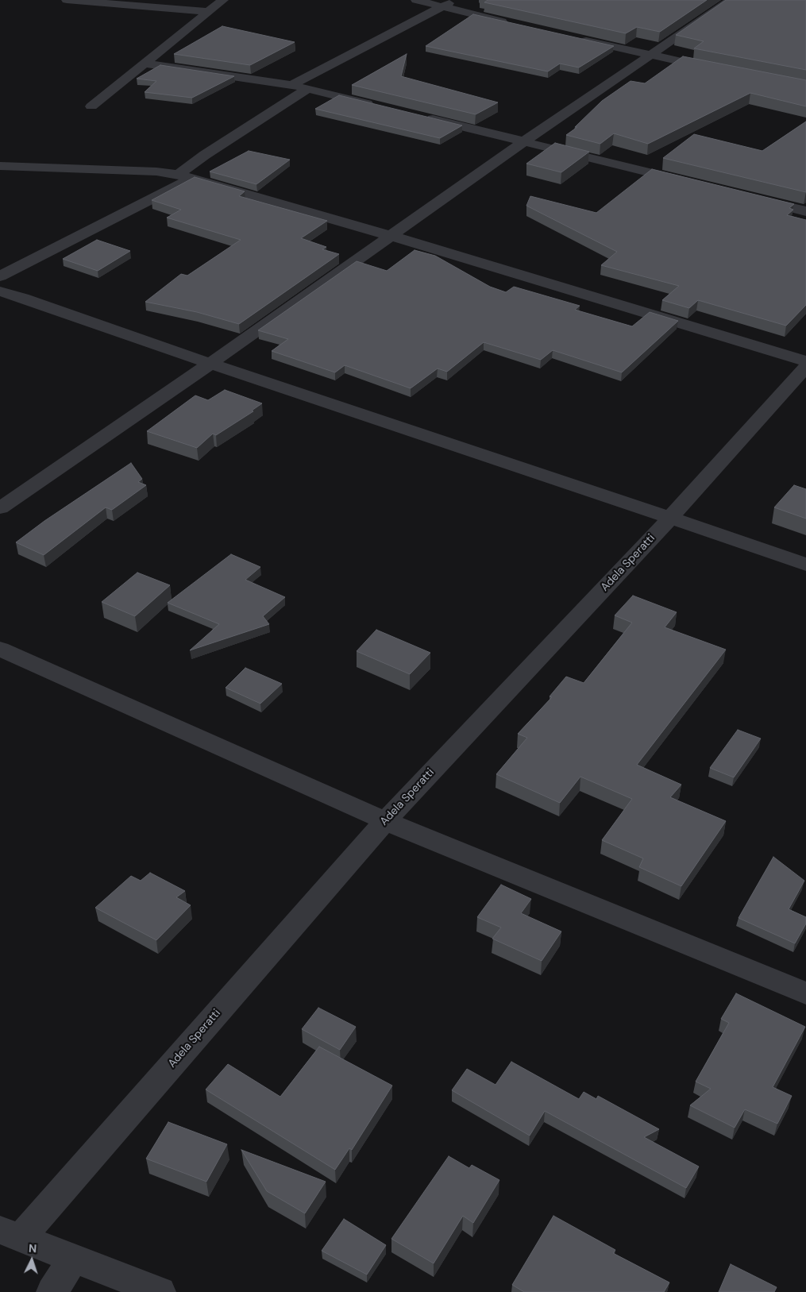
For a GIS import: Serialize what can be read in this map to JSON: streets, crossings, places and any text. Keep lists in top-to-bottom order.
{
  "streets": {
    "street": ["Adela Speratti"]
  },
  "north": "top"
}
